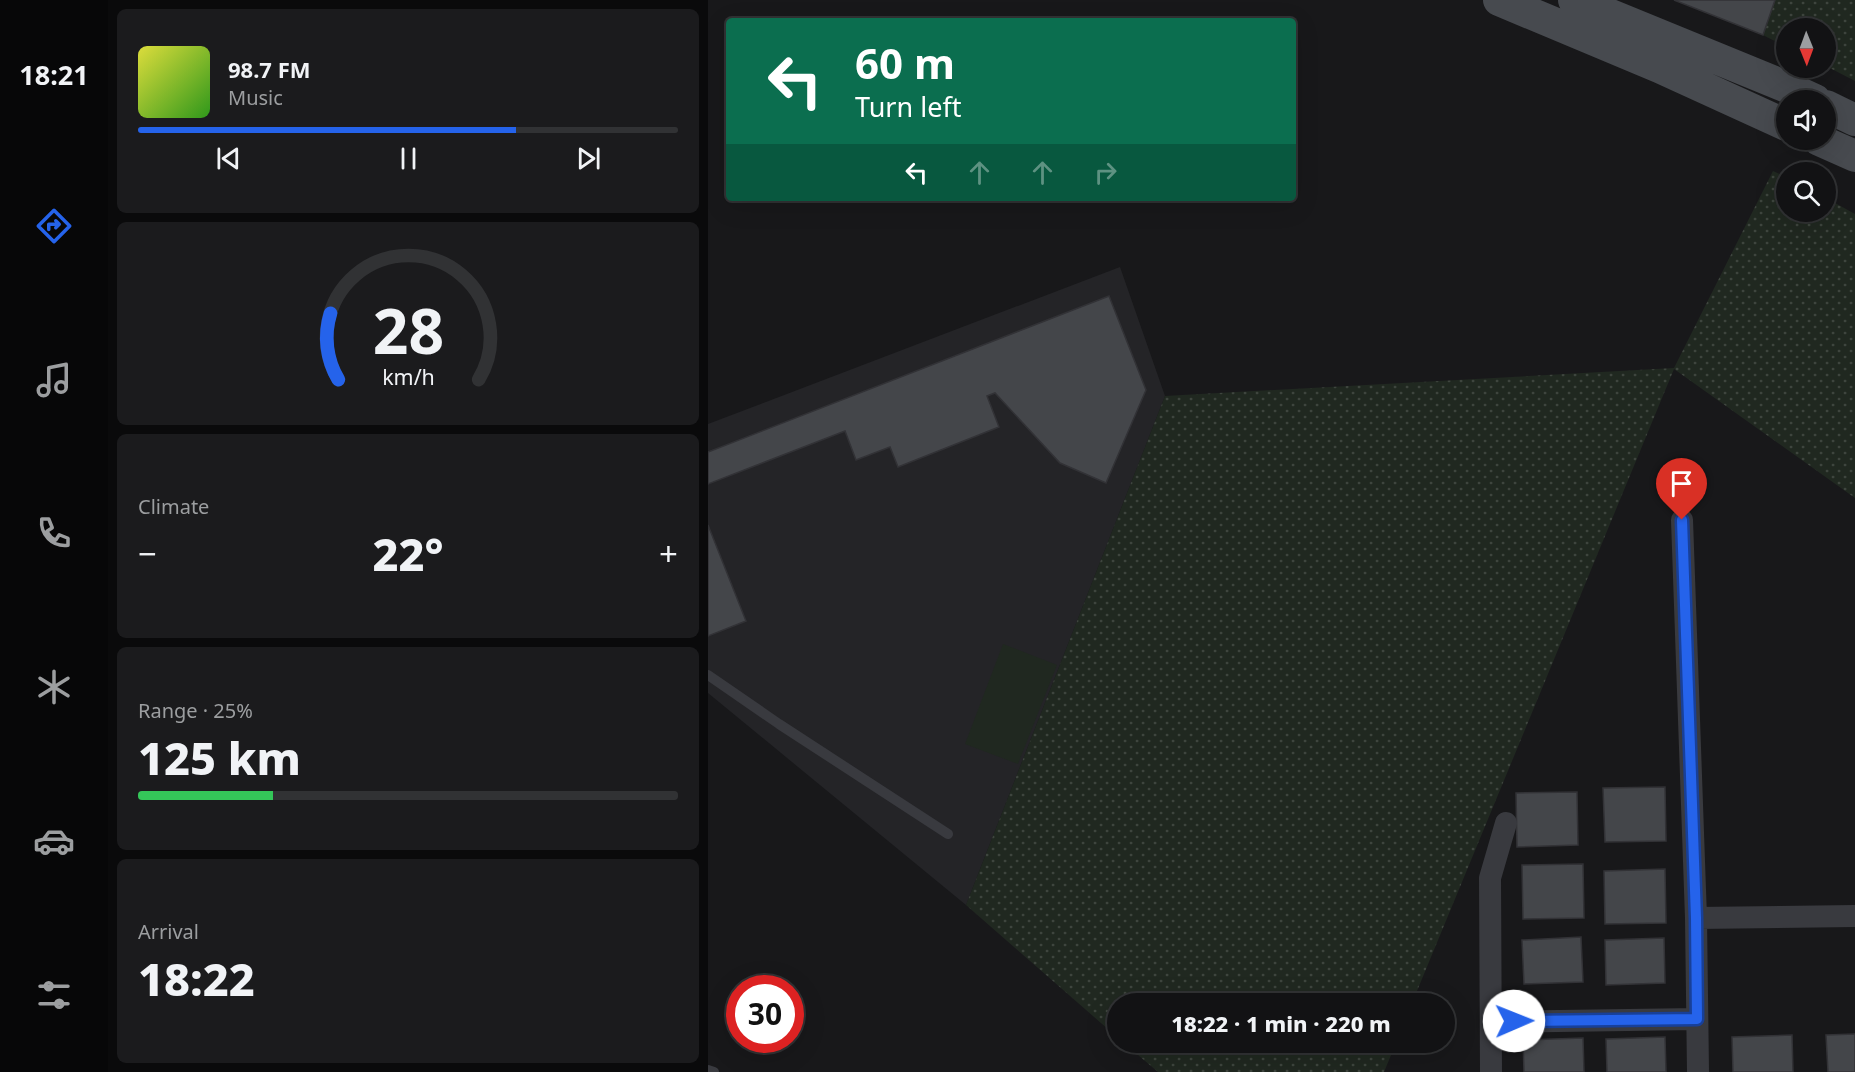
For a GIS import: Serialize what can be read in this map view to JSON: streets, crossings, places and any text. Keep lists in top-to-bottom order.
{
  "north": "bottom",
  "page": {
    "tabs": "18:21",
    "turn": ["60 m", "Turn left"],
    "song": ["98.7 FM", "Music"],
    "tile": [
      "Climate",
      ["Range · 25%", "125 km"],
      ["Arrival", "18:22"]
    ],
    "heat": ["−", "22°", "+"],
    "limit": "30",
    "trip": "18:22 · 1 min · 220 m",
    "gauge": ["28", "km/h"]
  }
}
